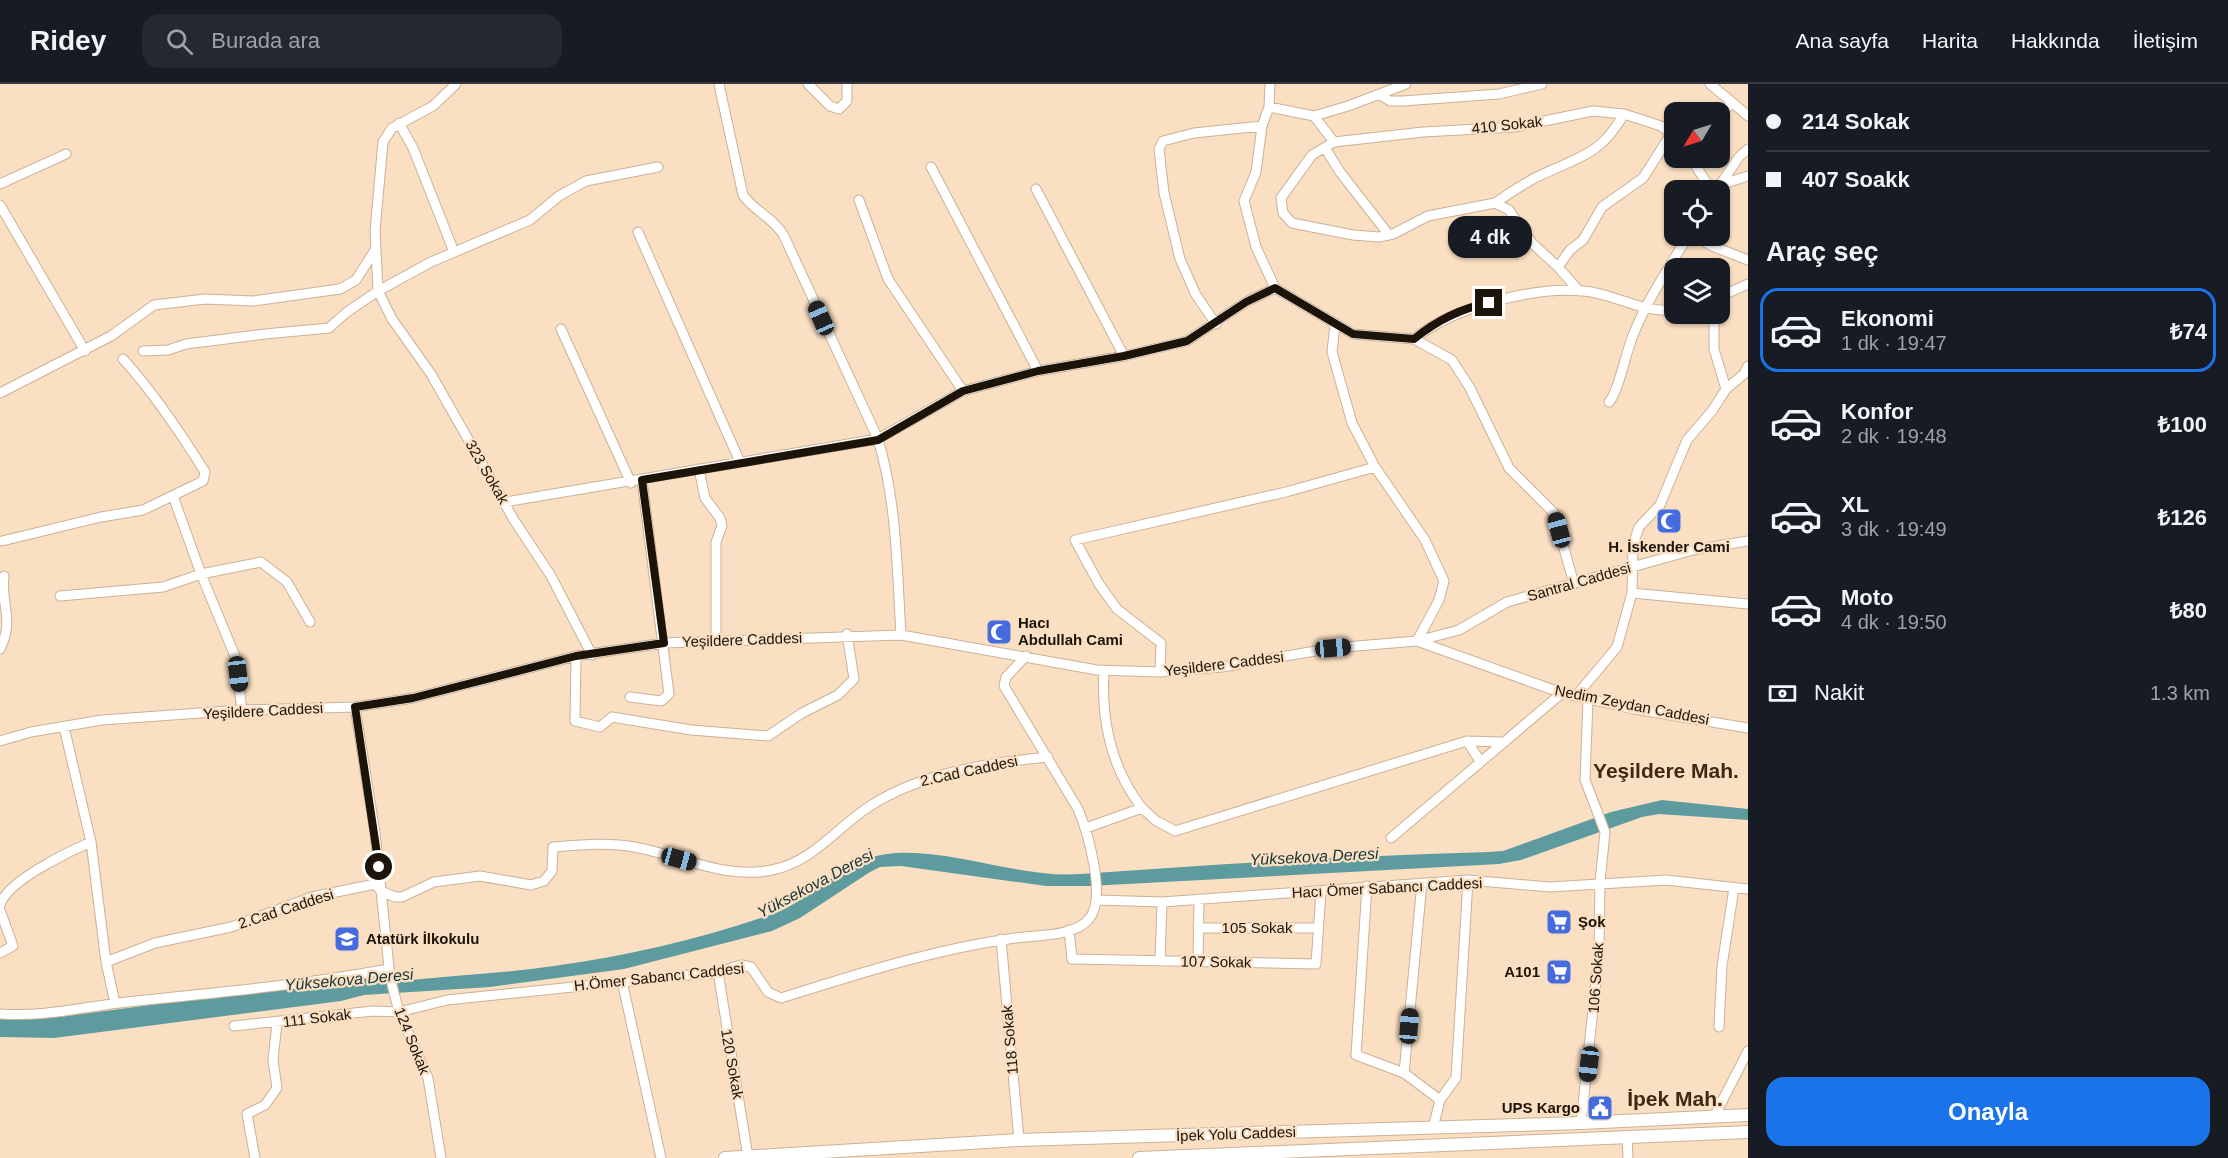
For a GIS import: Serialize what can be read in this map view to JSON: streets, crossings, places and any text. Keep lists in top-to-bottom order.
{
  "streets": {
    "highway": ["İpek Yolu Caddesi"],
    "street": [
      "410 Sokak",
      "323 Sokak",
      "Santral Caddesi",
      "Yeşildere Caddesi",
      "Nedim Zeydan Caddesi",
      "2.Cad Caddesi",
      "Hacı Ömer Sabancı Caddesi",
      "105 Sokak",
      "107 Sokak",
      "H.Ömer Sabancı Caddesi",
      "106 Sokak",
      "111 Sokak",
      "118 Sokak",
      "124 Sokak",
      "120 Sokak"
    ]
  },
  "crossings": [
    ["323 Sokak", "Yeşildere Caddesi"],
    ["Santral Caddesi", "Yeşildere Caddesi"],
    ["Santral Caddesi", "Nedim Zeydan Caddesi"],
    ["Yeşildere Caddesi", "Nedim Zeydan Caddesi"],
    ["Yeşildere Caddesi", "124 Sokak"],
    ["Nedim Zeydan Caddesi", "106 Sokak"],
    ["2.Cad Caddesi", "124 Sokak"],
    ["Hacı Ömer Sabancı Caddesi", "107 Sokak"],
    ["Hacı Ömer Sabancı Caddesi", "106 Sokak"],
    ["105 Sokak", "107 Sokak"],
    ["107 Sokak", "H.Ömer Sabancı Caddesi"],
    ["H.Ömer Sabancı Caddesi", "111 Sokak"],
    ["H.Ömer Sabancı Caddesi", "118 Sokak"],
    ["H.Ömer Sabancı Caddesi", "124 Sokak"],
    ["H.Ömer Sabancı Caddesi", "120 Sokak"],
    ["106 Sokak", "İpek Yolu Caddesi"],
    ["111 Sokak", "124 Sokak"],
    ["118 Sokak", "İpek Yolu Caddesi"],
    ["120 Sokak", "İpek Yolu Caddesi"]
  ],
  "districts": ["Yeşildere Mah.", "İpek Mah."],
  "water": ["Yüksekova Deresi"],
  "places": {
    "mosque": ["H. İskender Cami", "Hacı Abdullah Cami"],
    "supermarket": ["Şok", "A101"],
    "school or university": ["Atatürk İlkokulu"],
    "public building": ["UPS Kargo"]
  },
  "north": "bottom left",
  "page": {
    "header": "Ridey",
    "search": "Burada ara",
    "nav": [
      "Ana sayfa",
      "Harita",
      "Hakkında",
      "İletişim"
    ],
    "banner": ["214 Sokak", "407 Soakk"],
    "bubble": "4 dk",
    "heading": "Araç seç",
    "list": [
      {
        "name": "Ekonomi",
        "note": "1 dk · 19:47",
        "value": "₺74"
      },
      {
        "name": "Konfor",
        "note": "2 dk · 19:48",
        "value": "₺100"
      },
      {
        "name": "XL",
        "note": "3 dk · 19:49",
        "value": "₺126"
      },
      {
        "name": "Moto",
        "note": "4 dk · 19:50",
        "value": "₺80"
      }
    ],
    "pay": ["Nakit", "1.3 km"],
    "buttons": "Onayla"
  }
}
